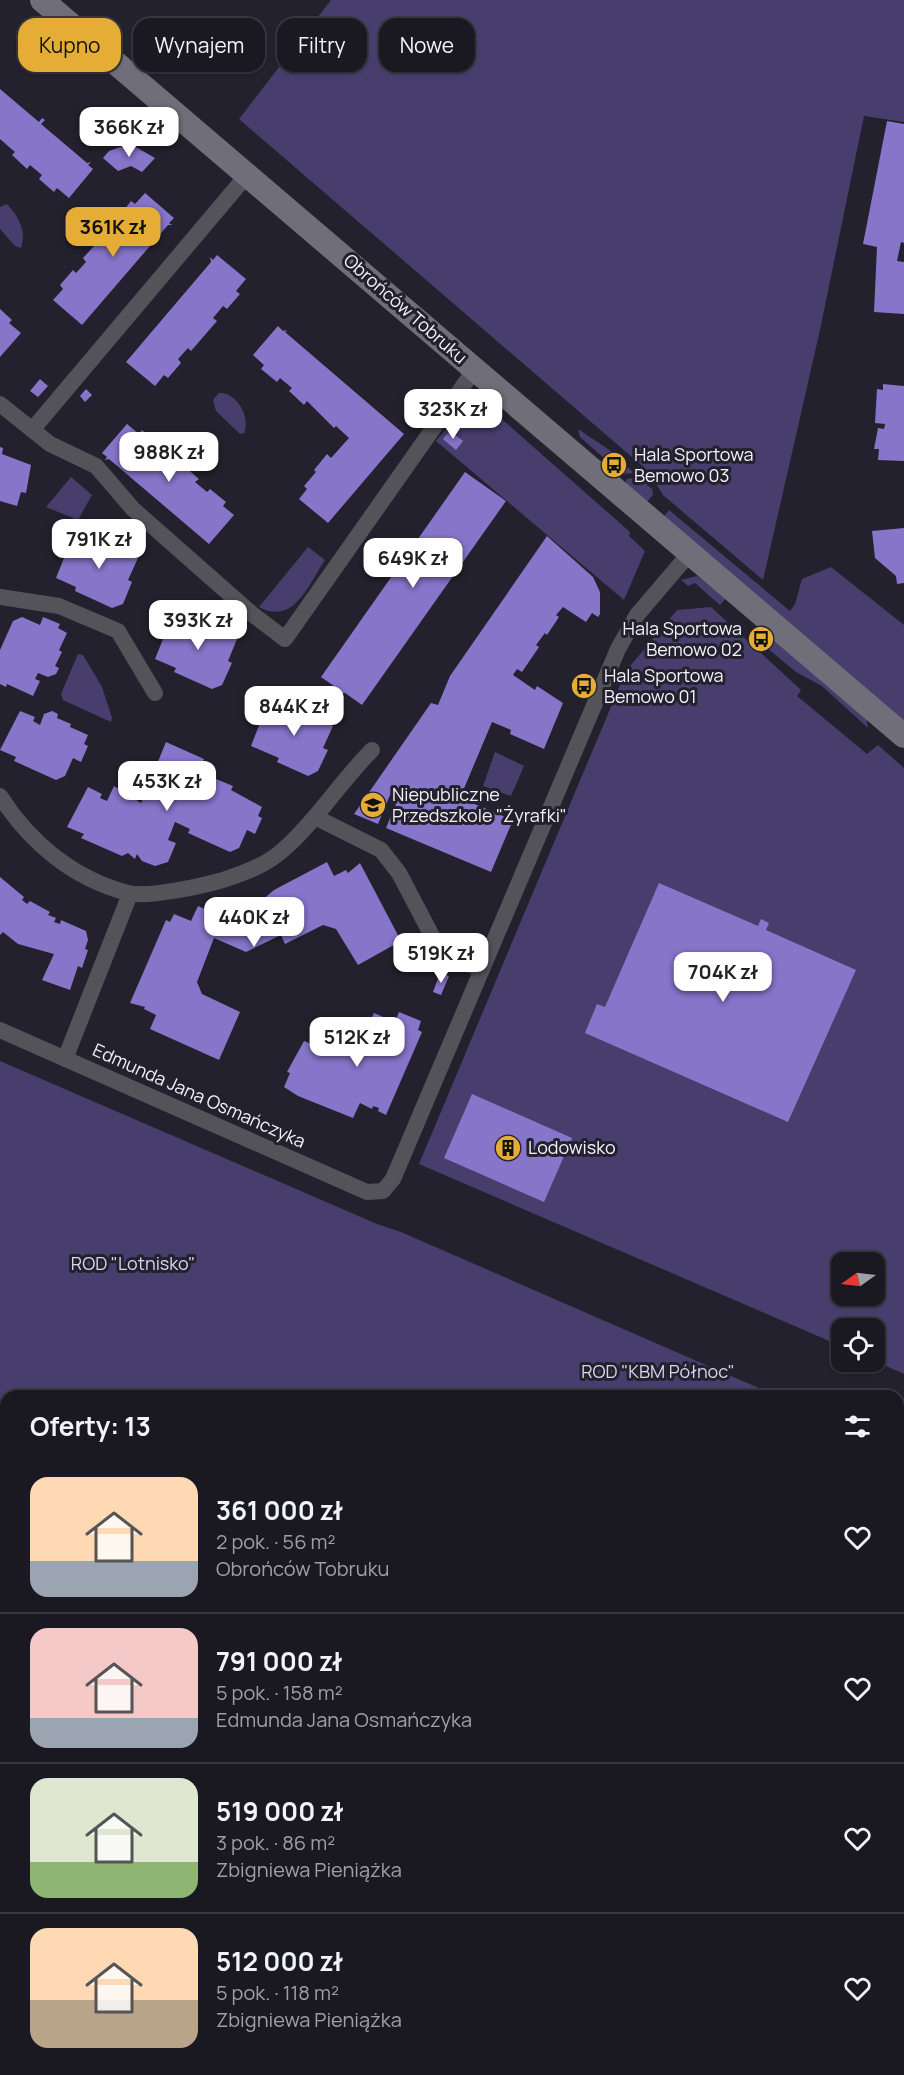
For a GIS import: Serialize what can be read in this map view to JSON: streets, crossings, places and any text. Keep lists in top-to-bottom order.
{
  "streets": {
    "street": ["Obrońców Tobruku", "Edmunda Jana Osmańczyka"]
  },
  "parks": ["ROD \"Lotnisko\"", "ROD \"KBM Północ\""],
  "places": {
    "bus stop": ["Hala Sportowa Bemowo 03", "Hala Sportowa Bemowo 02", "Hala Sportowa Bemowo 01"],
    "school or university": ["Niepubliczne Przedszkole \"Żyrafki\""],
    "building": ["Lodowisko"]
  },
  "north": "left",
  "page": {
    "chip": [
      "Kupno",
      "Wynajem",
      "Filtry",
      "Nowe"
    ],
    "price": [
      "366K zł",
      "361K zł",
      "323K zł",
      "988K zł",
      "791K zł",
      "649K zł",
      "393K zł",
      "844K zł",
      "453K zł",
      "440K zł",
      "519K zł",
      "704K zł",
      "512K zł"
    ],
    "heading": "Oferty: 13",
    "list": [
      {
        "name": "361 000 zł",
        "note": "2 pok. · 56 m² · Obrońców Tobruku"
      },
      {
        "name": "791 000 zł",
        "note": "5 pok. · 158 m² · Edmunda Jana Osmańczyka"
      },
      {
        "name": "519 000 zł",
        "note": "3 pok. · 86 m² · Zbigniewa Pieniążka"
      },
      {
        "name": "512 000 zł",
        "note": "5 pok. · 118 m² · Zbigniewa Pieniążka"
      }
    ]
  }
}
